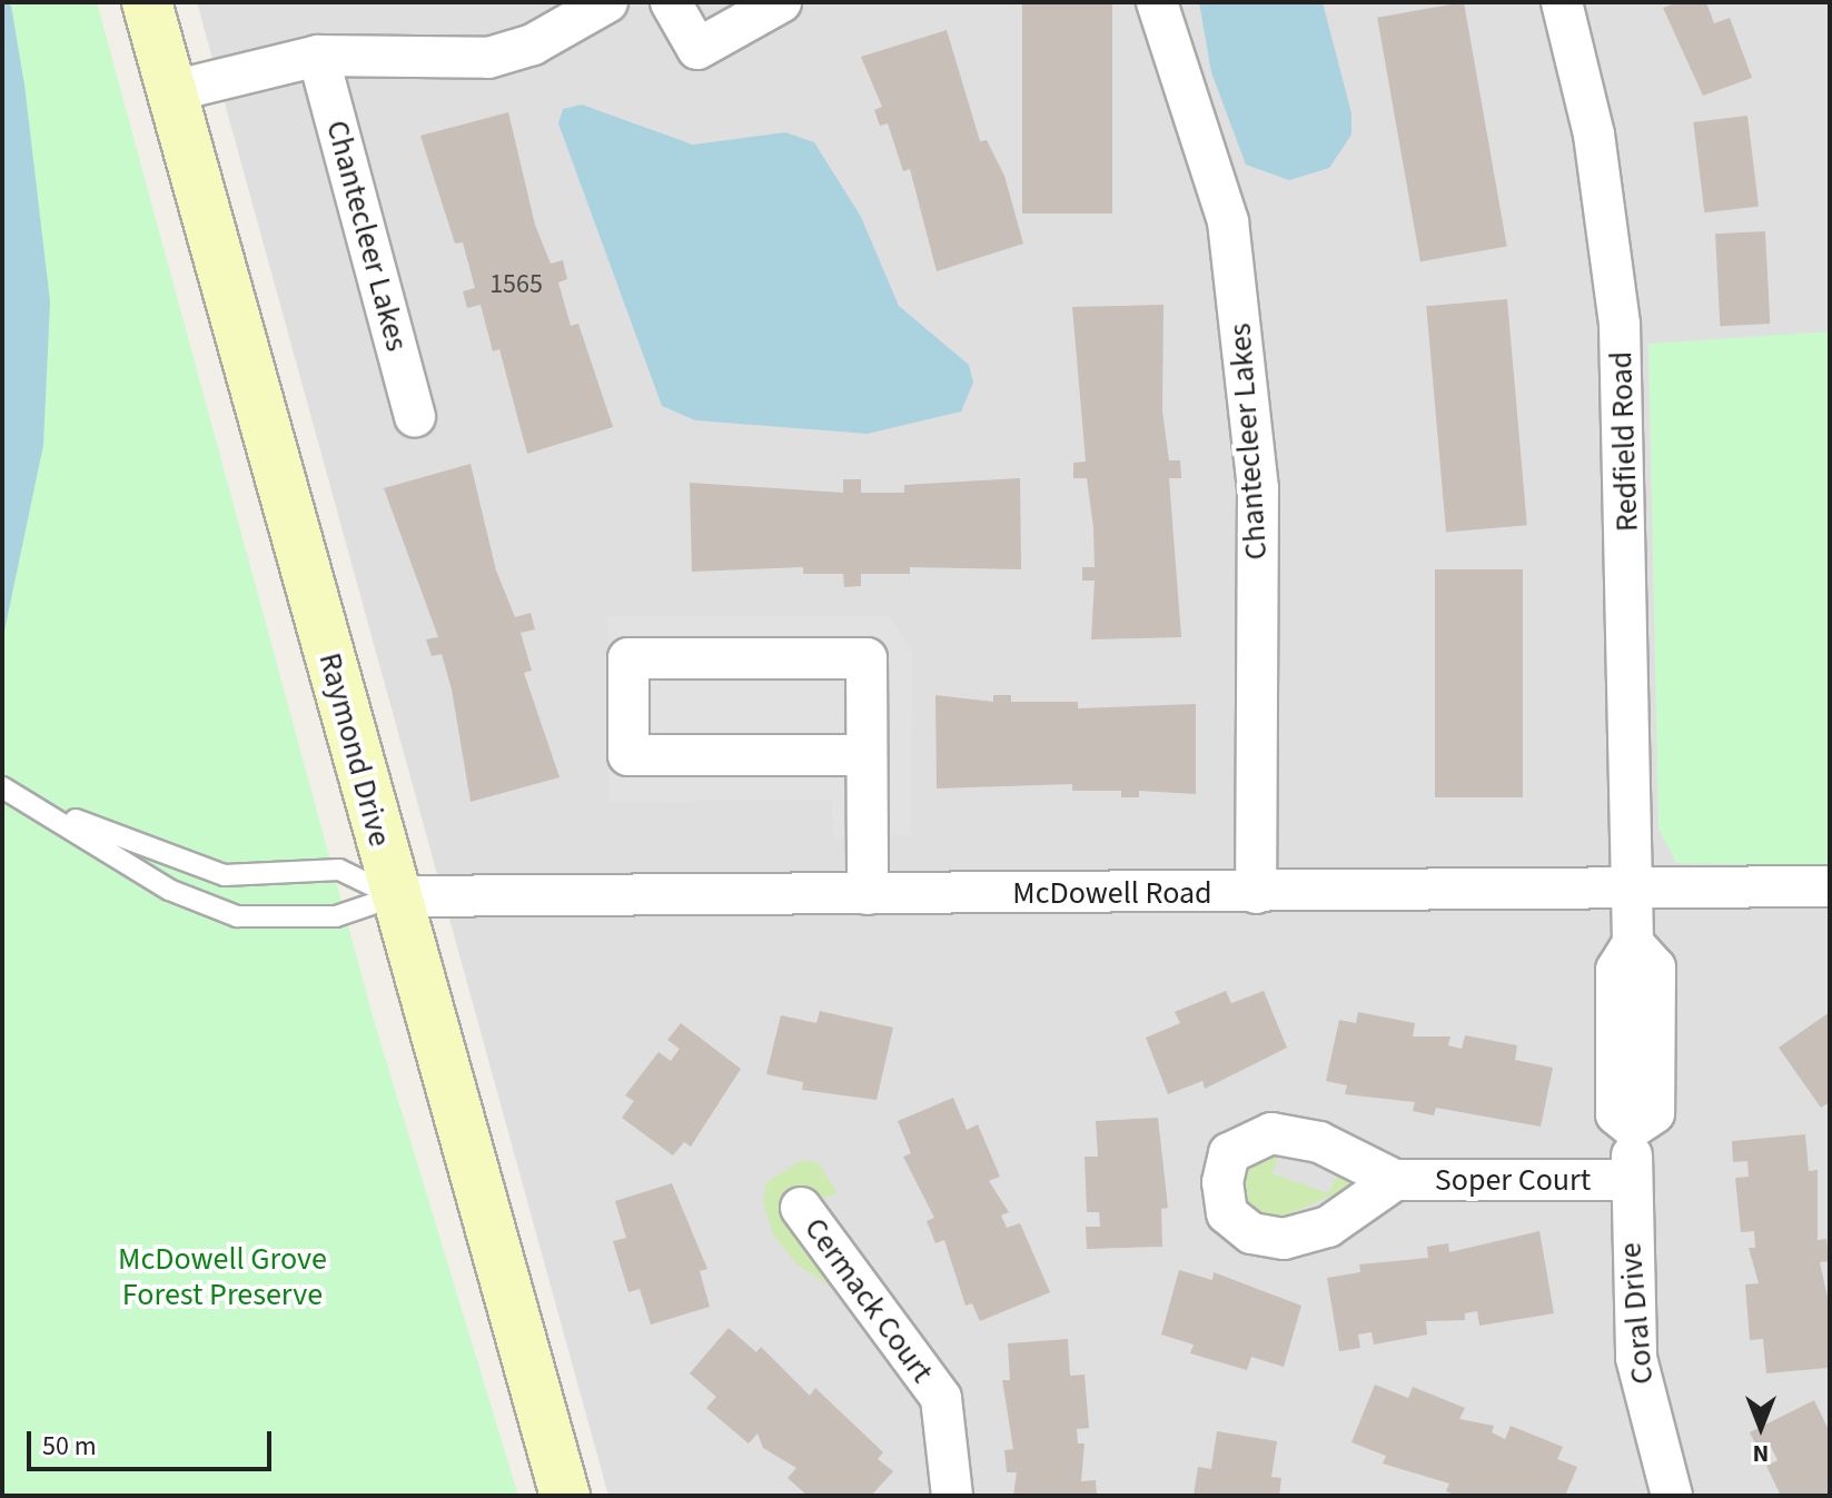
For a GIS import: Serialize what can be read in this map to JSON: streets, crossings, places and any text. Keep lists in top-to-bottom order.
{
  "streets": {
    "street": [
      "Chantecleer Lakes",
      "Redfield Road",
      "Raymond Drive",
      "McDowell Road",
      "Soper Court",
      "Cermack Court",
      "Coral Drive"
    ]
  },
  "crossings": [
    ["Chantecleer Lakes", "McDowell Road"],
    ["Redfield Road", "McDowell Road"],
    ["Redfield Road", "Coral Drive"],
    ["Raymond Drive", "McDowell Road"],
    ["McDowell Road", "Coral Drive"],
    ["Soper Court", "Coral Drive"]
  ],
  "parks": ["McDowell Grove Forest Preserve"],
  "house_numbers": ["1565"],
  "scale_bar": "50 m",
  "north": "bottom"
}
